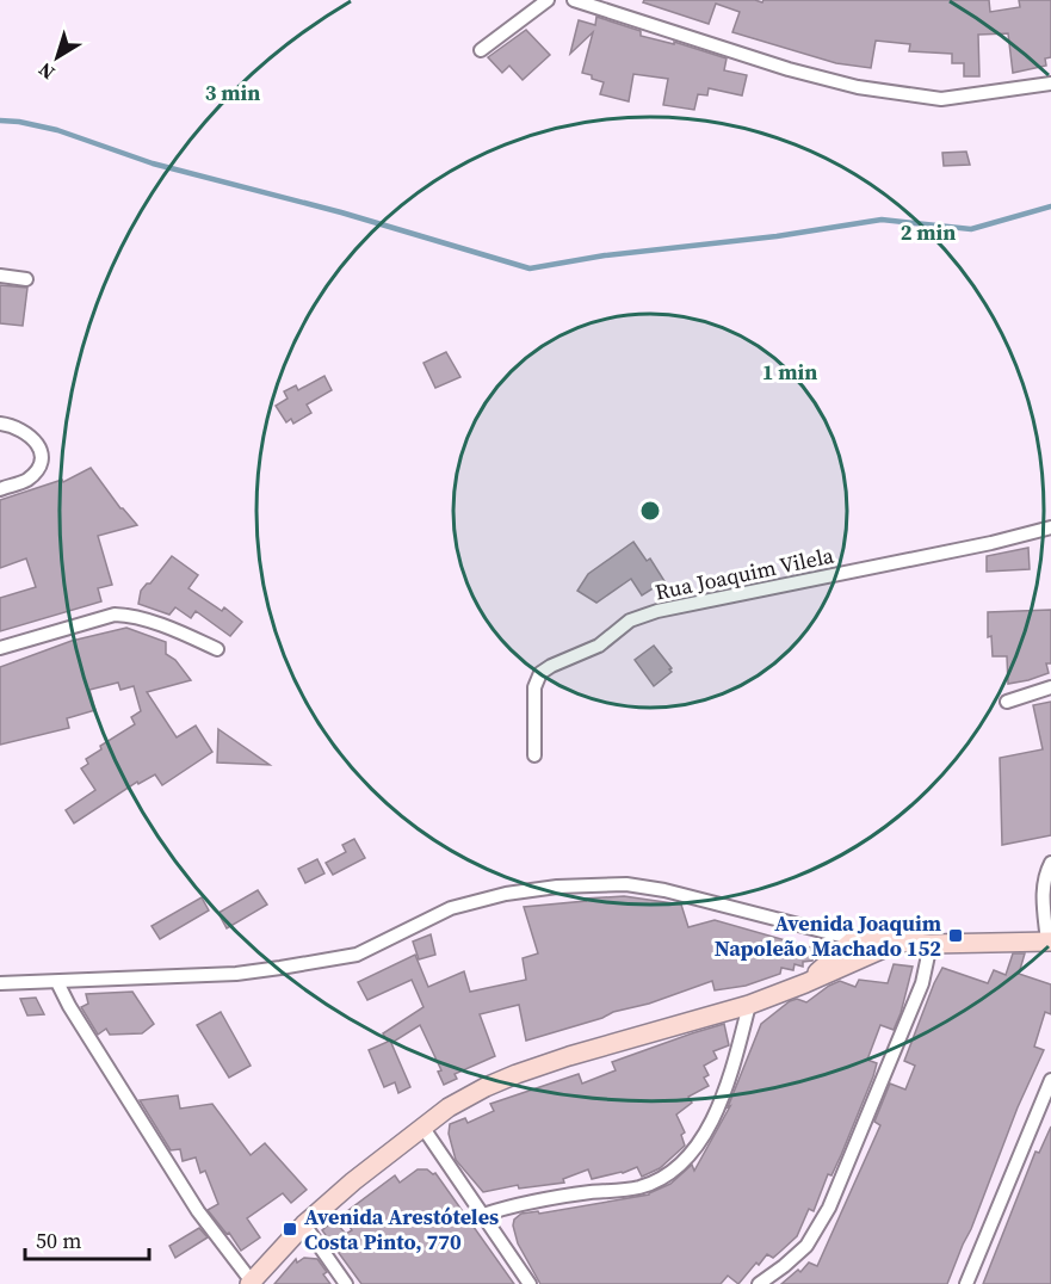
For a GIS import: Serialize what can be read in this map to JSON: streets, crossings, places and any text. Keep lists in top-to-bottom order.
{
  "streets": {
    "street": ["Rua Joaquim Vilela"]
  },
  "places": {
    "transit": ["Avenida Joaquim Napoleão Machado 152", "Avenida Arestóteles Costa Pinto, 770"]
  },
  "scale_bar": "50 m",
  "north": "bottom left",
  "rings": ["3 min", "2 min", "1 min"]
}
